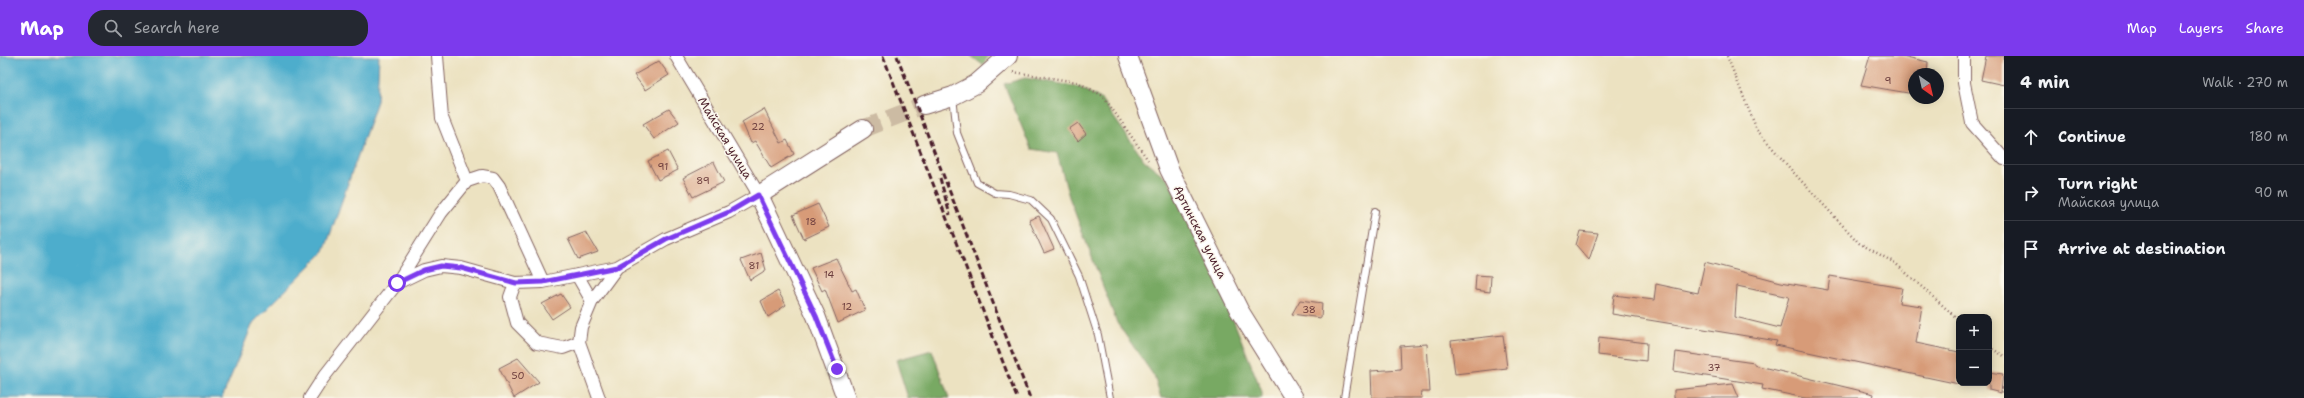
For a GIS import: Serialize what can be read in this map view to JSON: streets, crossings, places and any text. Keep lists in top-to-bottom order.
{
  "streets": {
    "street": ["Майская улица", "Артинская улица"]
  },
  "house_numbers": [
    "9",
    "22",
    "91",
    "89",
    "18",
    "81",
    "14",
    "12",
    "38",
    "37",
    "50"
  ],
  "north": "bottom right",
  "page": {
    "header": "Map",
    "search": "Search here",
    "nav": ["Map", "Layers", "Share"],
    "heading": ["4 min", "Walk · 270 m"],
    "list": [
      ["Continue", "180 m"],
      ["Turn right", "Майская улица", "90 m"],
      "Arrive at destination"
    ],
    "map_buttons": ["+", "−"]
  }
}
